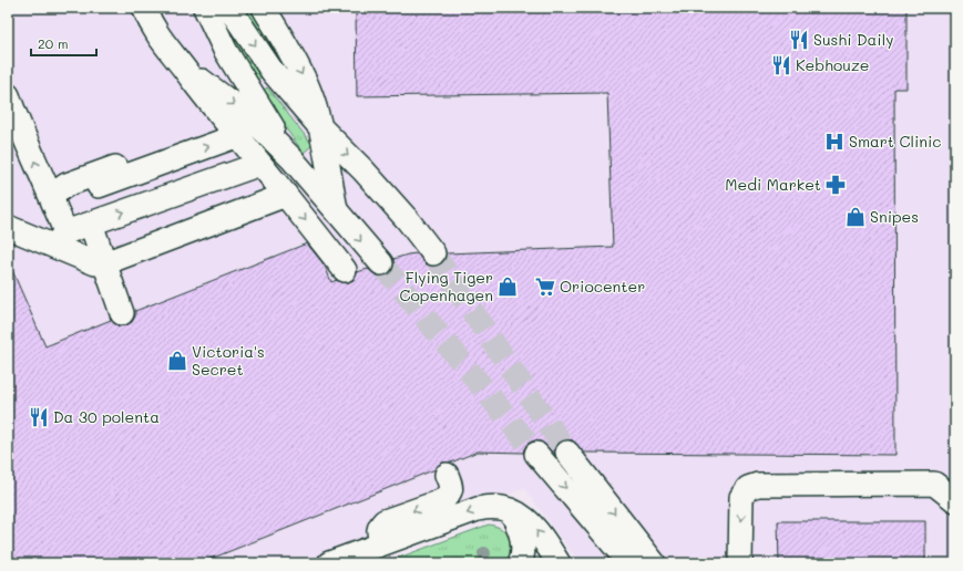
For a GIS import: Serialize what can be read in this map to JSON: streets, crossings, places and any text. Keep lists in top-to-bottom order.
{
  "places": {
    "restaurant": ["Sushi Daily", "Kebhouze", "Da 30 polenta"],
    "hospital": ["Smart Clinic"],
    "pharmacy": ["Medi Market"],
    "shop": ["Snipes", "Flying Tiger Copenhagen", "Victoria's Secret"],
    "supermarket": ["Oriocenter"]
  },
  "scale_bar": "20 m"
}
